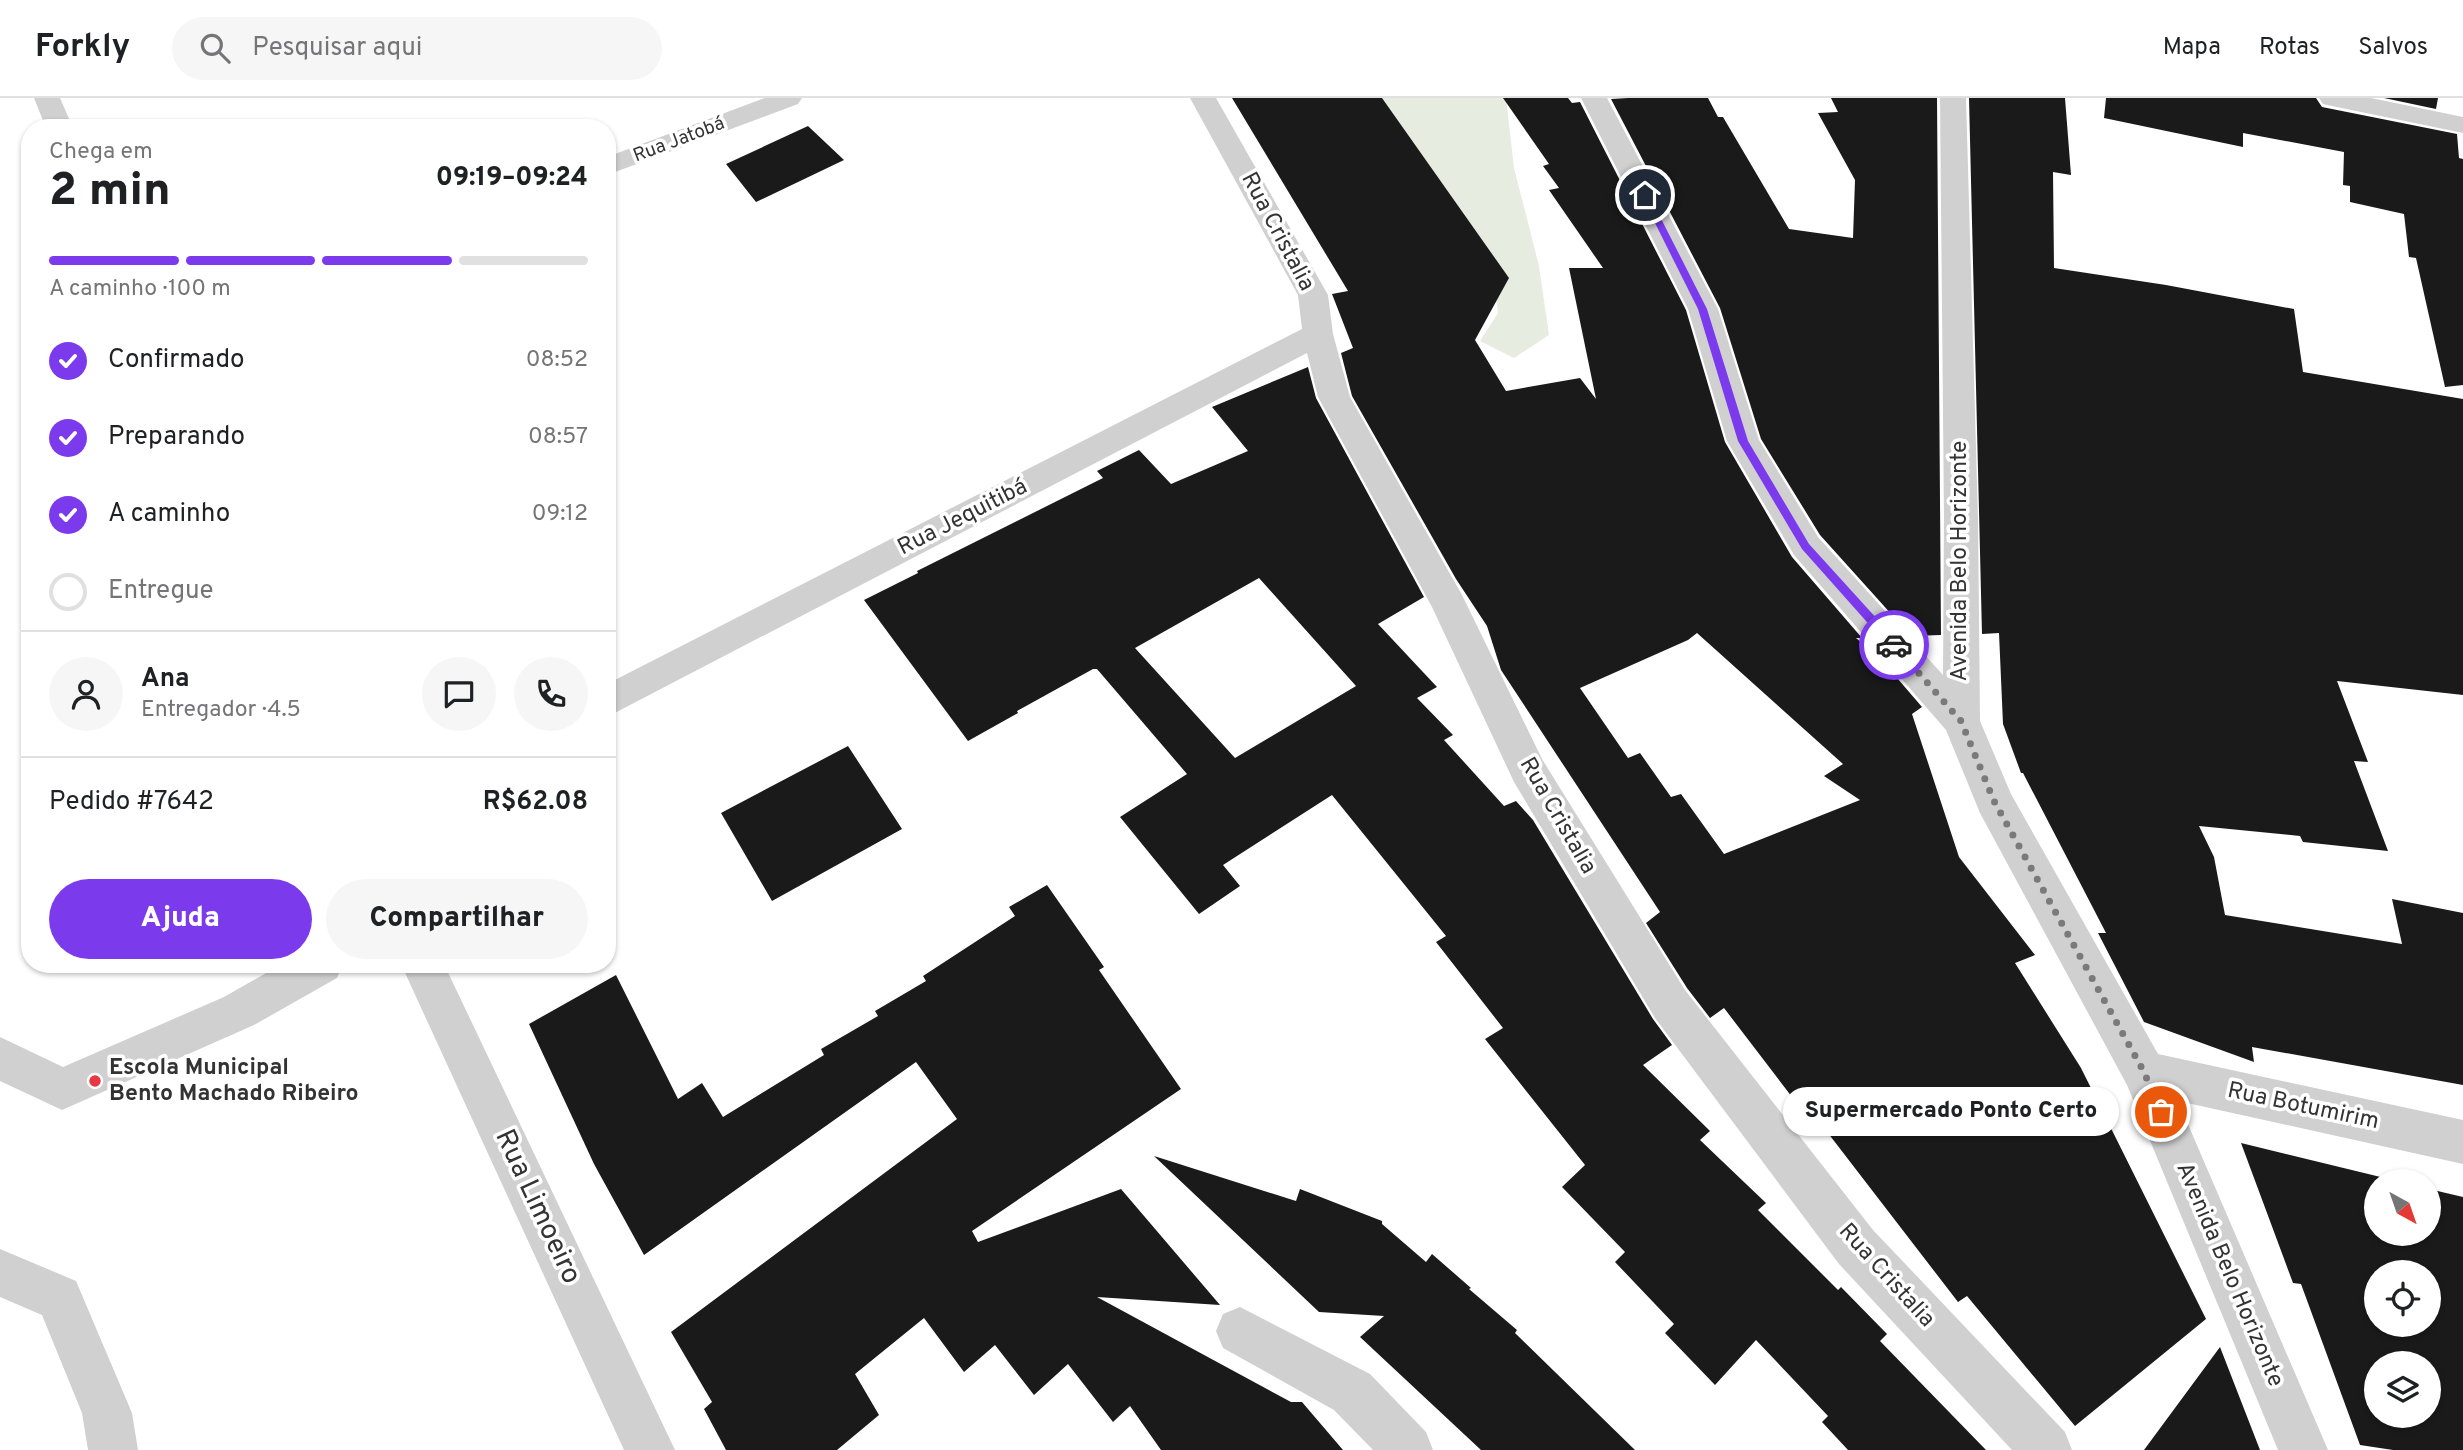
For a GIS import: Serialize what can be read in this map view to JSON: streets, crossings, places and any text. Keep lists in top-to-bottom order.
{
  "streets": {
    "street": [
      "Rua Jatobá",
      "Rua Cristalia",
      "Rua Jequitibá",
      "Avenida Belo Horizonte",
      "Rua Botumirim",
      "Rua Limoeiro"
    ]
  },
  "crossings": [
    ["Rua Cristalia", "Rua Jequitibá"],
    ["Avenida Belo Horizonte", "Rua Botumirim"]
  ],
  "places": ["Escola Municipal Bento Machado Ribeiro", "Supermercado Ponto Certo"],
  "north": "bottom right",
  "page": {
    "header": "Forkly",
    "search": "Pesquisar aqui",
    "nav": ["Mapa", "Rotas", "Salvos"],
    "heading": ["2 min", "Chega em", "09:19–09:24"],
    "panel": [
      "Ana",
      "Entregador · 4.5",
      "Pedido #7642",
      "R$62.08"
    ],
    "bar": "A caminho · 100 m",
    "list": [
      ["Confirmado", "08:52"],
      ["Preparando", "08:57"],
      ["A caminho", "09:12"],
      "Entregue"
    ],
    "buttons": ["Ajuda", "Compartilhar"],
    "bubble": "Supermercado Ponto Certo"
  }
}
